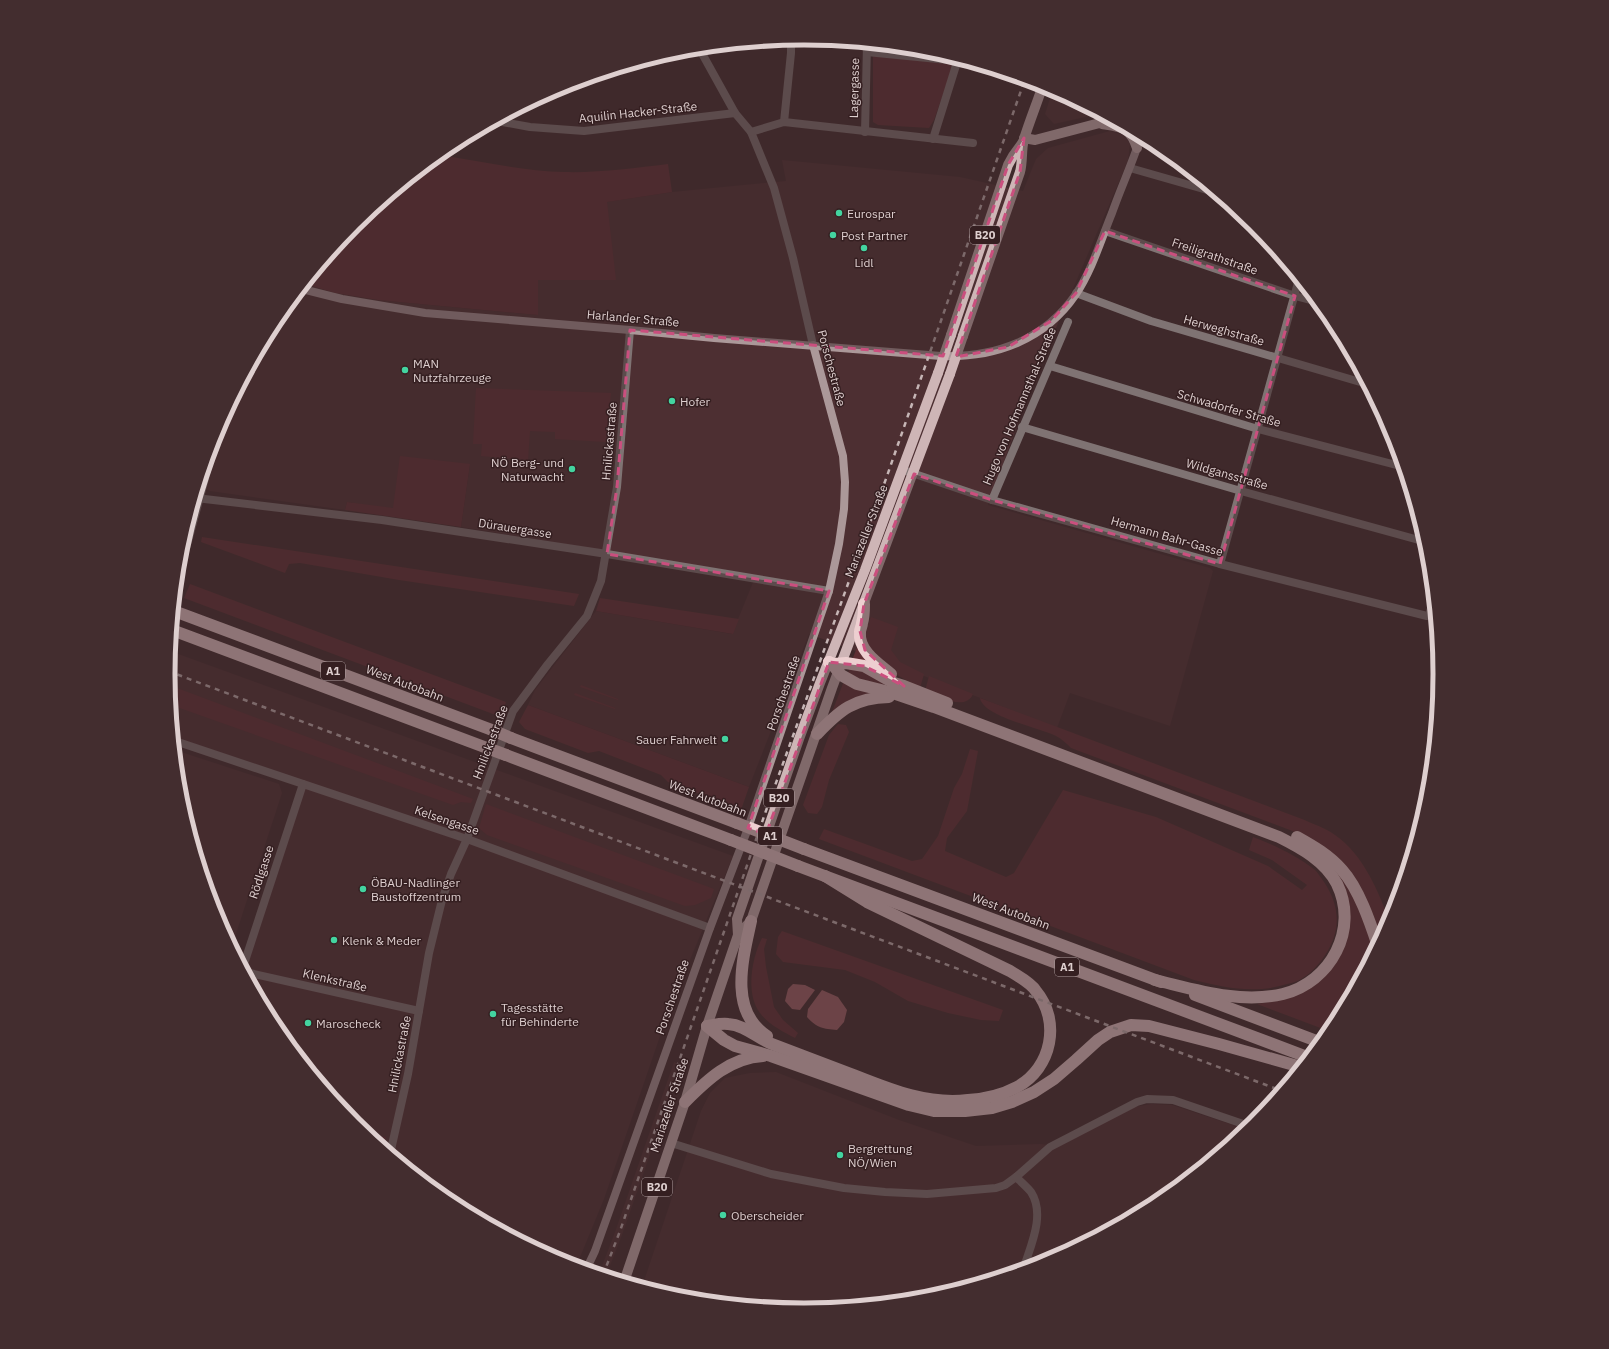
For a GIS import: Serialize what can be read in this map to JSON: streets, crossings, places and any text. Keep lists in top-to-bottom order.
{
  "streets": {
    "highway": ["A1", "West Autobahn"],
    "main road": [
      "B20",
      "Harlander Straße",
      "Porschestraße",
      "Hugo von Hofmannsthal-Straße",
      "Mariazeller Straße"
    ],
    "street": [
      "Lagergasse",
      "Aquilin Hacker-Straße",
      "Freiligrathstraße",
      "Herweghstraße",
      "Schwadorfer Straße",
      "Hnilickastraße",
      "Wildgansstraße",
      "Dürauergasse",
      "Hermann Bahr-Gasse",
      "Kelsengasse",
      "Rödlgasse",
      "Klenkstraße"
    ]
  },
  "crossings": [
    ["Aquilin Hacker-Straße", "Porschestraße"],
    ["Freiligrathstraße", "Hugo von Hofmannsthal-Straße"],
    ["Harlander Straße", "Porschestraße"],
    ["Harlander Straße", "Hugo von Hofmannsthal-Straße"],
    ["Harlander Straße", "Hnilickastraße"],
    ["Herweghstraße", "Hugo von Hofmannsthal-Straße"],
    ["Porschestraße", "Dürauergasse"],
    ["Porschestraße", "Kelsengasse"],
    ["Hugo von Hofmannsthal-Straße", "Schwadorfer Straße"],
    ["Hugo von Hofmannsthal-Straße", "Wildgansstraße"],
    ["Hugo von Hofmannsthal-Straße", "Hermann Bahr-Gasse"],
    ["Hnilickastraße", "Dürauergasse"],
    ["Hnilickastraße", "Kelsengasse"],
    ["Hnilickastraße", "Klenkstraße"],
    ["Mariazeller Straße", "Hermann Bahr-Gasse"],
    ["Kelsengasse", "Rödlgasse"]
  ],
  "places": [
    "Eurospar",
    "Post Partner",
    "Lidl",
    "MAN Nutzfahrzeuge",
    "Hofer",
    "NÖ Berg- und Naturwacht",
    "Sauer Fahrwelt",
    "ÖBAU-Nadlinger Baustoffzentrum",
    "Klenk & Meder",
    "Tagesstätte für Behinderte",
    "Maroscheck",
    "Bergrettung NÖ/Wien",
    "Oberscheider"
  ]
}
